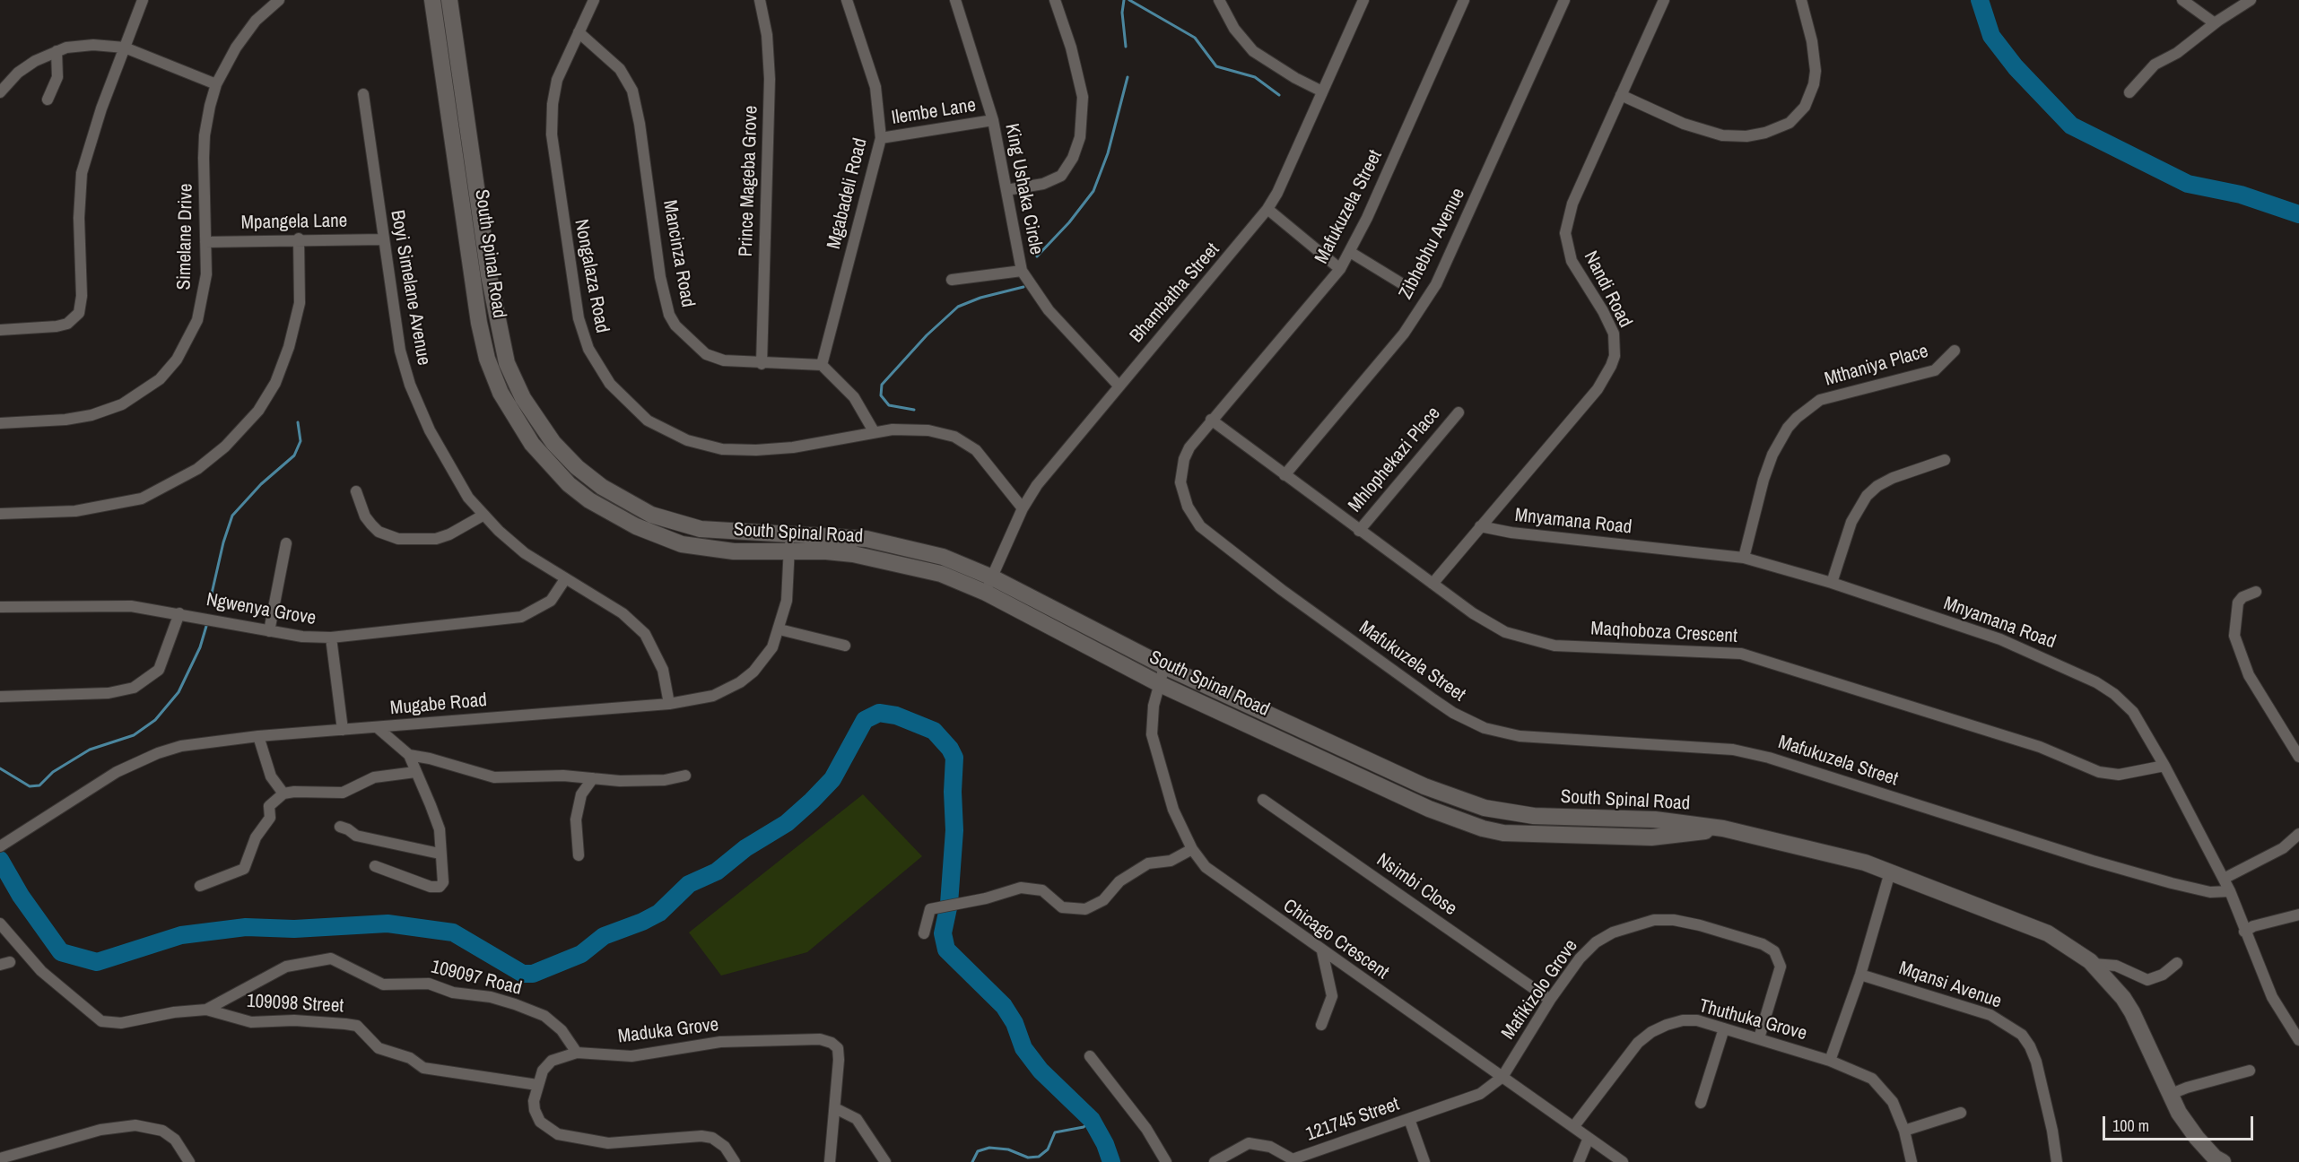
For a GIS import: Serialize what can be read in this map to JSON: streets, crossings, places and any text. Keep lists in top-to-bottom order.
{
  "streets": {
    "street": [
      "Ilembe Lane",
      "Prince Mageba Grove",
      "King Ushaka Circle",
      "Mgabadeli Road",
      "Mafukuzela Street",
      "Mpangela Lane",
      "Simelane Drive",
      "Zibhebhu Avenue",
      "South Spinal Road",
      "Mancinza Road",
      "Nongalaza Road",
      "Boyi Simelane Avenue",
      "Nandi Road",
      "Bhambatha Street",
      "Mthaniya Place",
      "Mhlophekazi Place",
      "Mnyamana Road",
      "Ngwenya Grove",
      "Maqhoboza Crescent",
      "Mugabe Road",
      "Nsimbi Close",
      "Chicago Crescent",
      "109097 Road",
      "Mqansi Avenue",
      "Mafikizolo Grove",
      "109098 Street",
      "Thuthuka Grove",
      "Maduka Grove",
      "121745 Street"
    ]
  },
  "crossings": [
    ["Ilembe Lane", "King Ushaka Circle"],
    ["Ilembe Lane", "Mgabadeli Road"],
    ["Prince Mageba Grove", "Mancinza Road"],
    ["King Ushaka Circle", "Bhambatha Street"],
    ["Mgabadeli Road", "Mancinza Road"],
    ["Mafukuzela Street", "Mnyamana Road"],
    ["Mafukuzela Street", "Maqhoboza Crescent"],
    ["Mpangela Lane", "Simelane Drive"],
    ["Mpangela Lane", "Boyi Simelane Avenue"],
    ["Zibhebhu Avenue", "Maqhoboza Crescent"],
    ["South Spinal Road", "Bhambatha Street"],
    ["South Spinal Road", "Mugabe Road"],
    ["South Spinal Road", "Chicago Crescent"],
    ["Mancinza Road", "Nongalaza Road"],
    ["Nongalaza Road", "Bhambatha Street"],
    ["Boyi Simelane Avenue", "Ngwenya Grove"],
    ["Boyi Simelane Avenue", "Mugabe Road"],
    ["Nandi Road", "Mnyamana Road"],
    ["Nandi Road", "Maqhoboza Crescent"],
    ["Mthaniya Place", "Mnyamana Road"],
    ["Mhlophekazi Place", "Maqhoboza Crescent"],
    ["Mnyamana Road", "Maqhoboza Crescent"],
    ["Nsimbi Close", "Mafikizolo Grove"],
    ["Chicago Crescent", "Mafikizolo Grove"],
    ["Chicago Crescent", "Thuthuka Grove"],
    ["Chicago Crescent", "121745 Street"],
    ["109097 Road", "109098 Street"],
    ["109097 Road", "Maduka Grove"],
    ["Mafikizolo Grove", "Thuthuka Grove"],
    ["Mafikizolo Grove", "121745 Street"],
    ["109098 Street", "Maduka Grove"]
  ],
  "scale_bar": "100 m"
}
